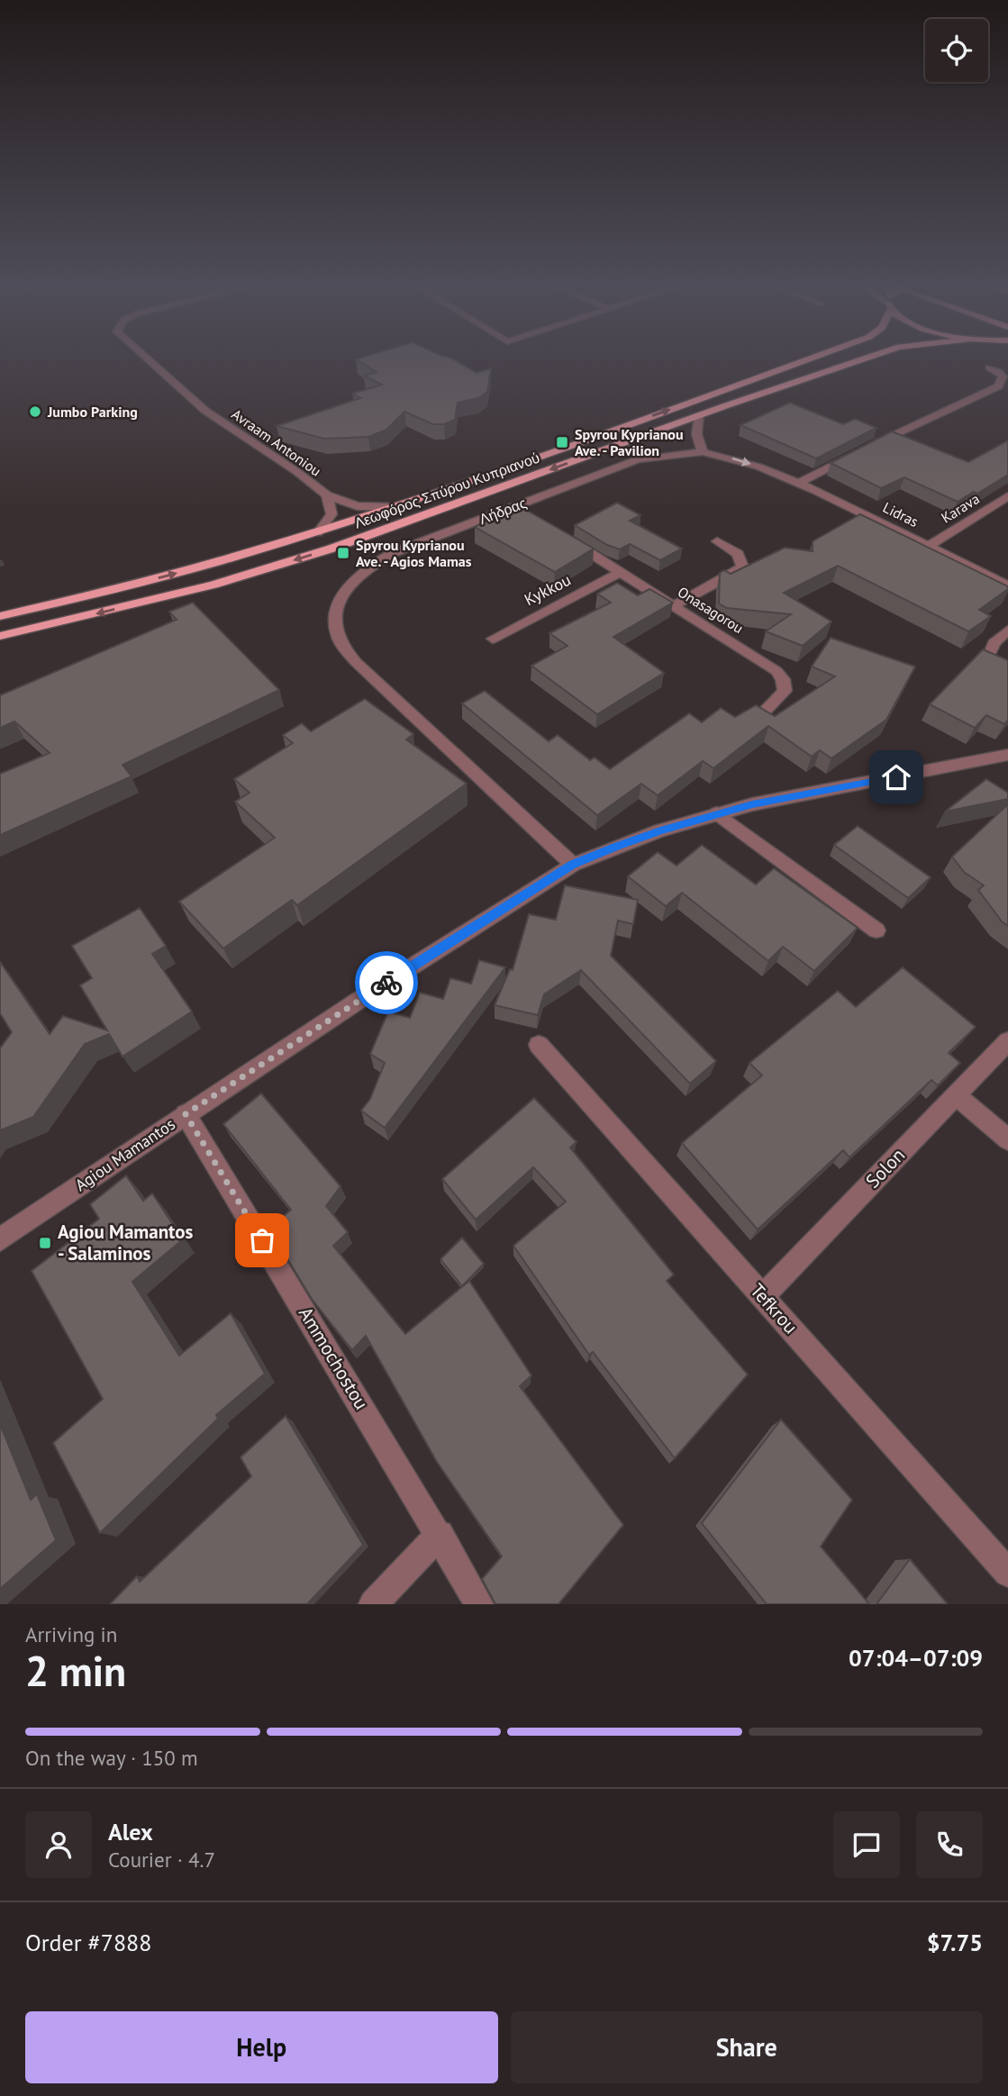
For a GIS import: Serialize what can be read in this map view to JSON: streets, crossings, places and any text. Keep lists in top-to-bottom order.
{
  "streets": {
    "main road": ["Λεωφόρος Σπύρου Κυπριανού"],
    "street": [
      "Avraam Antoniou",
      "Karava",
      "Λήδρας",
      "Lidras",
      "Kykkou",
      "Onasagorou",
      "Agiou Mamantos",
      "Solon",
      "Tefkrou",
      "Ammochostou"
    ]
  },
  "crossings": [
    ["Karava", "Lidras"],
    ["Λήδρας", "Lidras"],
    ["Λήδρας", "Agiou Mamantos"],
    ["Kykkou", "Onasagorou"],
    ["Agiou Mamantos", "Ammochostou"],
    ["Solon", "Tefkrou"]
  ],
  "places": {
    "other": ["Jumbo Parking"],
    "transit": ["Spyrou Kyprianou Ave. - Pavilion", "Spyrou Kyprianou Ave. - Agios Mamas", "Agiou Mamantos - Salaminos"]
  },
  "page": {
    "heading": ["2 min", "Arriving in", "07:04–07:09"],
    "panel": [
      "Alex",
      "Courier · 4.7",
      "Order #7888",
      "$7.75"
    ],
    "bar": "On the way · 150 m",
    "buttons": ["Help", "Share"]
  }
}
